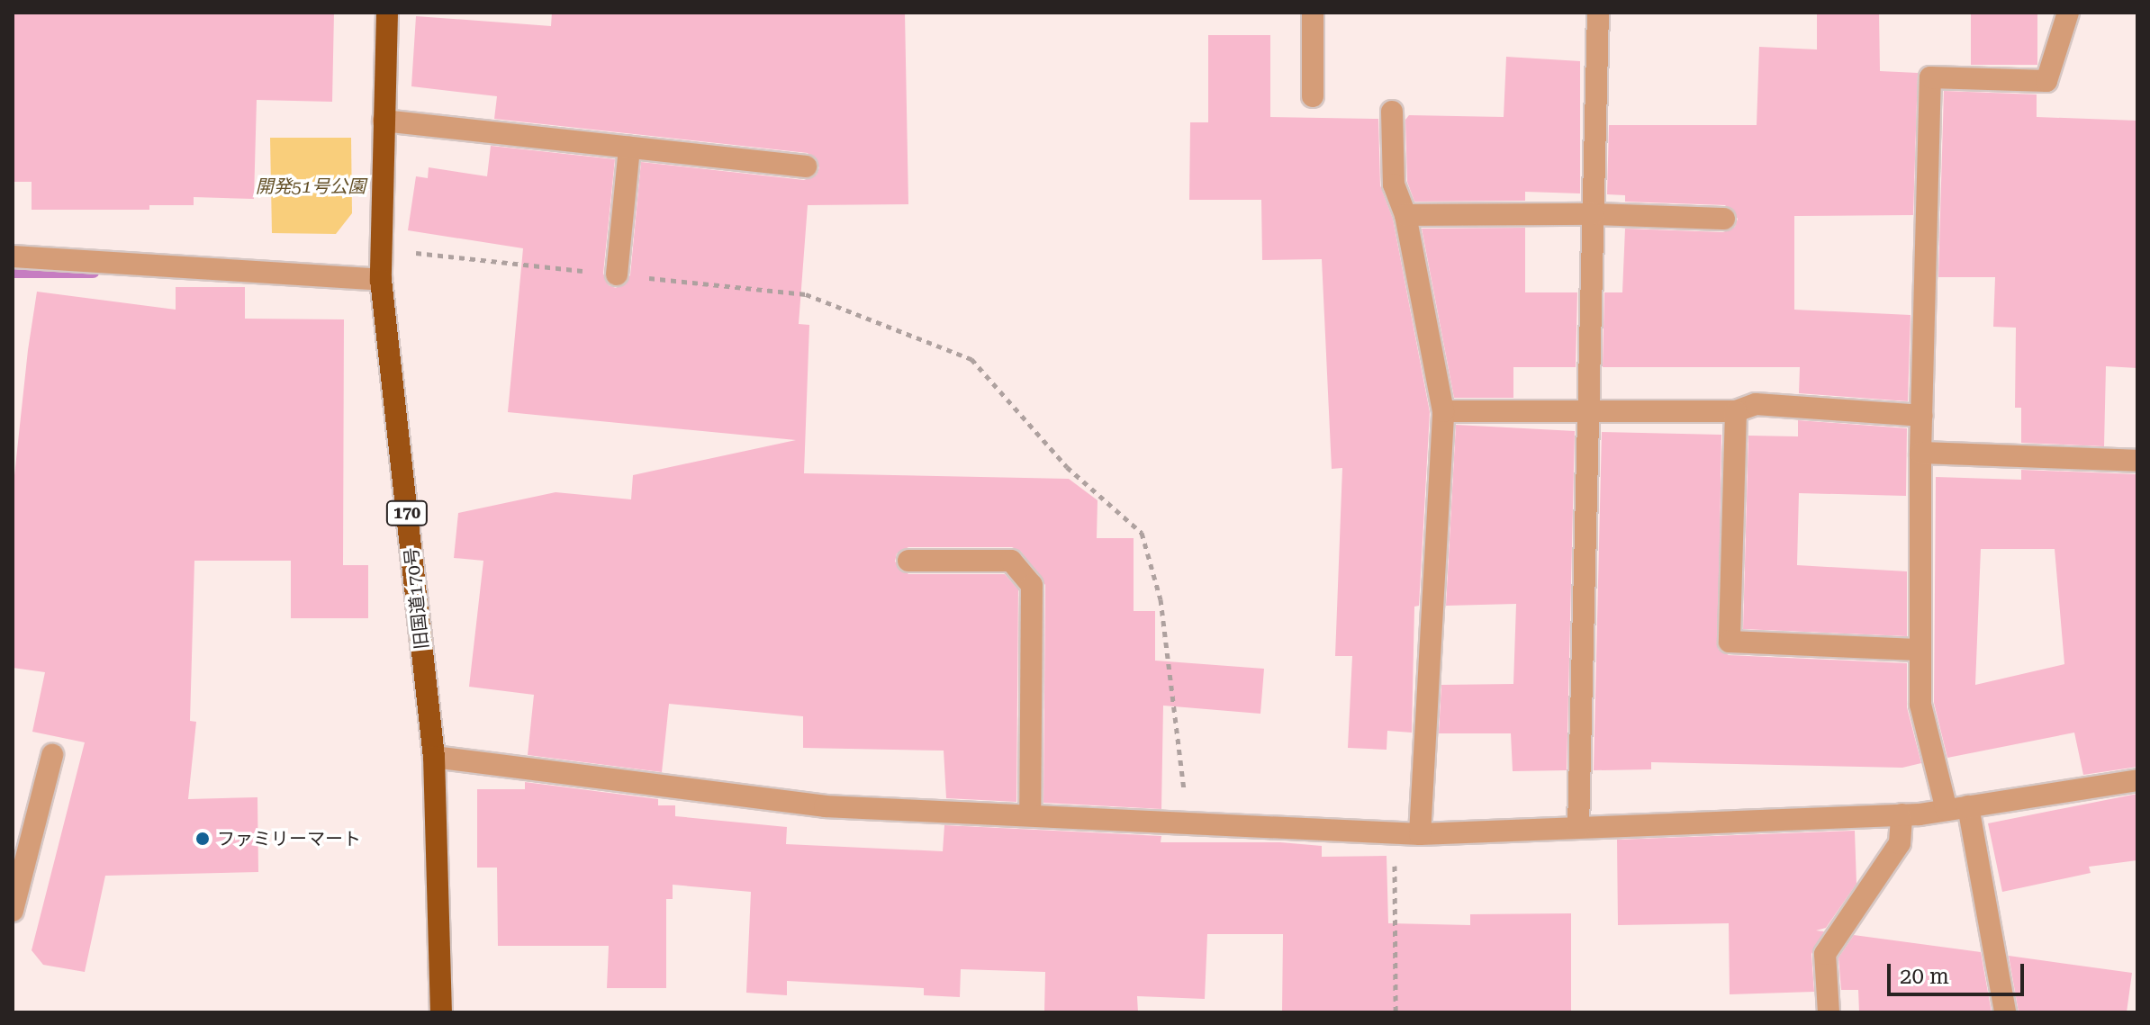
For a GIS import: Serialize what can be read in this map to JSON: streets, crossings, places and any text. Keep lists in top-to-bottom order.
{
  "streets": {
    "highway": ["170", "旧国道170号"]
  },
  "parks": ["開発51号公園"],
  "places": ["ファミリーマート"],
  "scale_bar": "20 m"
}
